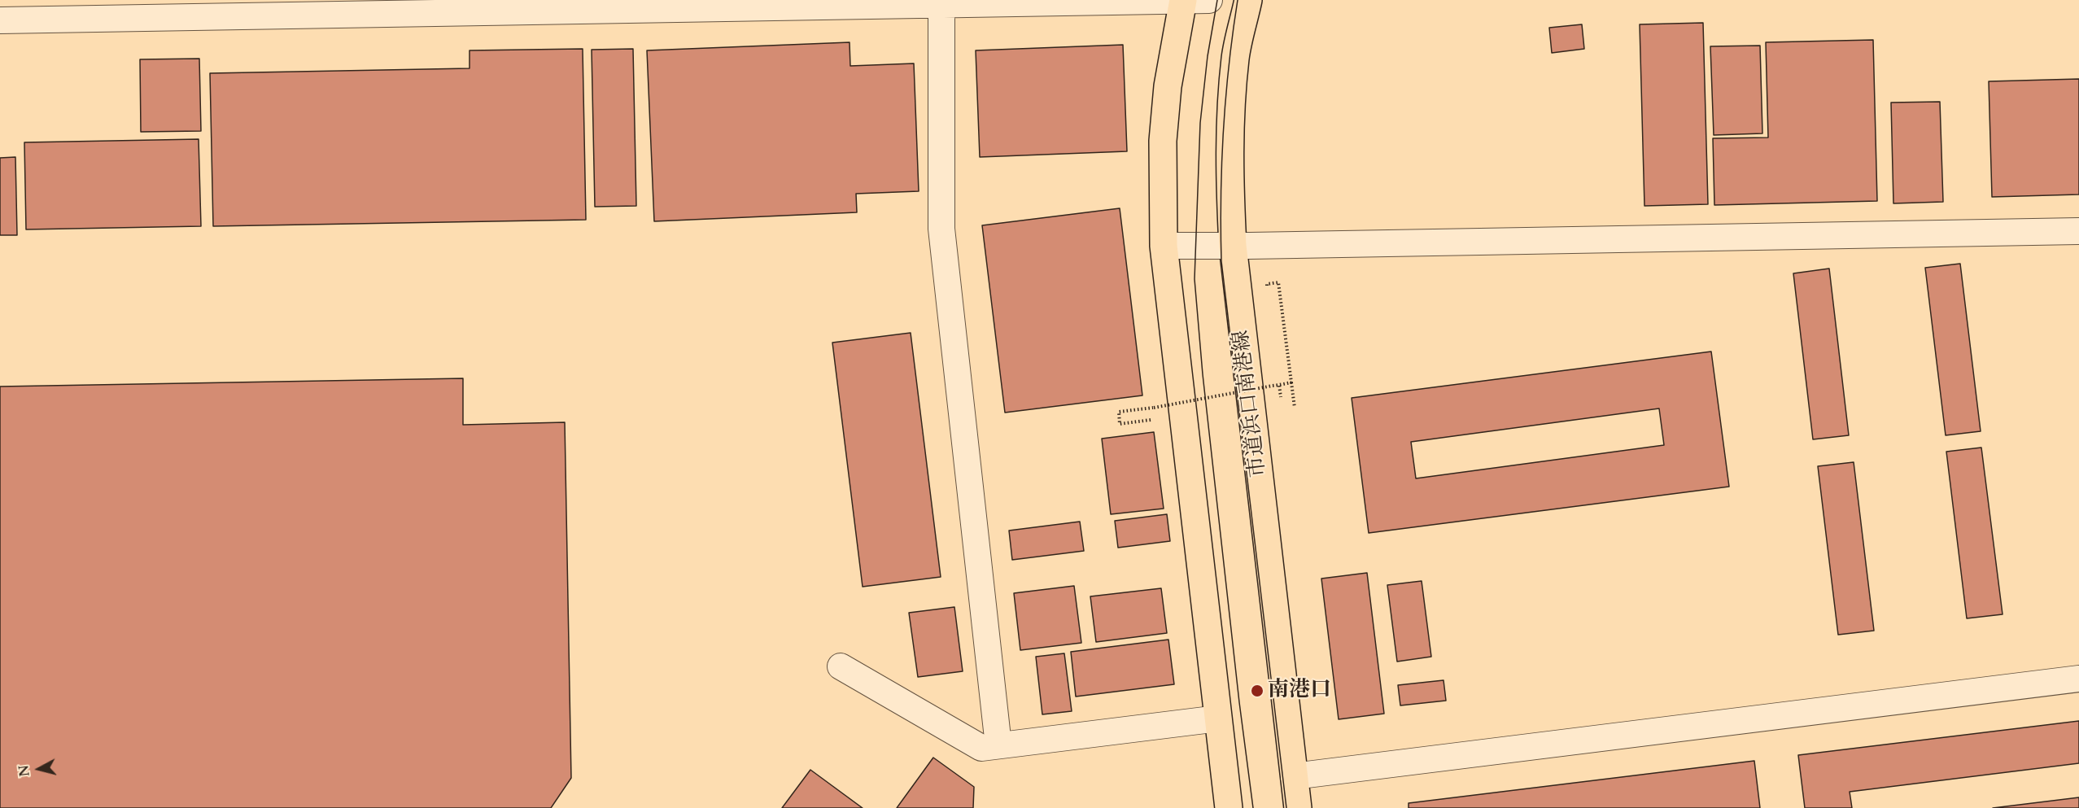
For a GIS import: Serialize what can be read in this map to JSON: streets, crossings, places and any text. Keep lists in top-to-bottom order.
{
  "streets": {
    "main road": ["市道浜口南港線"]
  },
  "places": ["南港口"],
  "north": "left"
}
